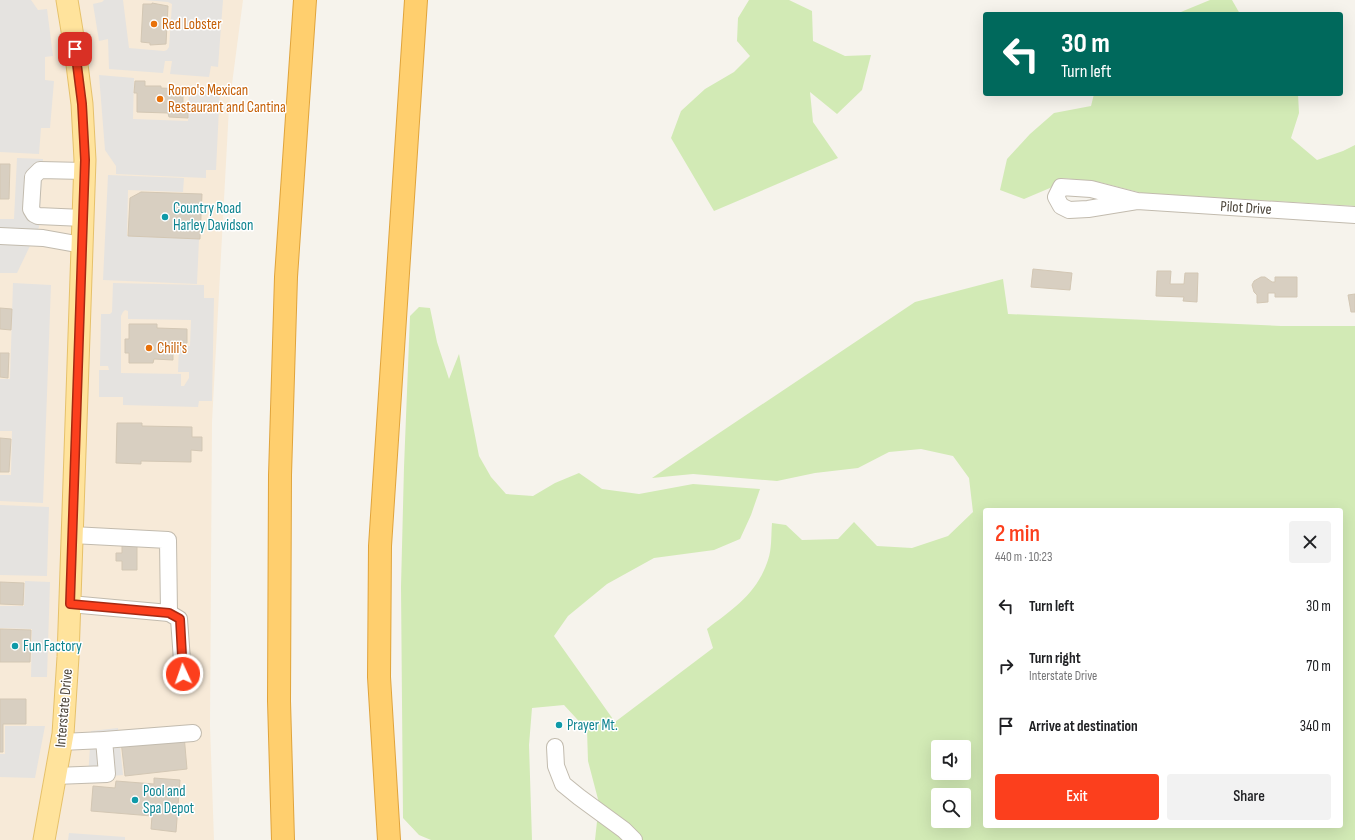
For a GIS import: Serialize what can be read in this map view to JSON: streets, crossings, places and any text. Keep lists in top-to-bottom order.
{
  "streets": {
    "main road": ["Interstate Drive"],
    "street": ["Pilot Drive"]
  },
  "places": [
    "Red Lobster",
    "Romo's Mexican Restaurant and Cantina",
    "Country Road Harley Davidson",
    "Chili's",
    "Fun Factory",
    "Prayer Mt.",
    "Pool and Spa Depot"
  ],
  "page": {
    "turn": ["30 m", "Turn left"],
    "heading": ["2 min", "440 m · 10:23"],
    "list": [
      {
        "name": "Turn left",
        "value": "30 m"
      },
      {
        "name": "Turn right",
        "note": "Interstate Drive",
        "value": "70 m"
      },
      {
        "name": "Arrive at destination",
        "value": "340 m"
      }
    ],
    "buttons": ["Exit", "Share"]
  }
}
